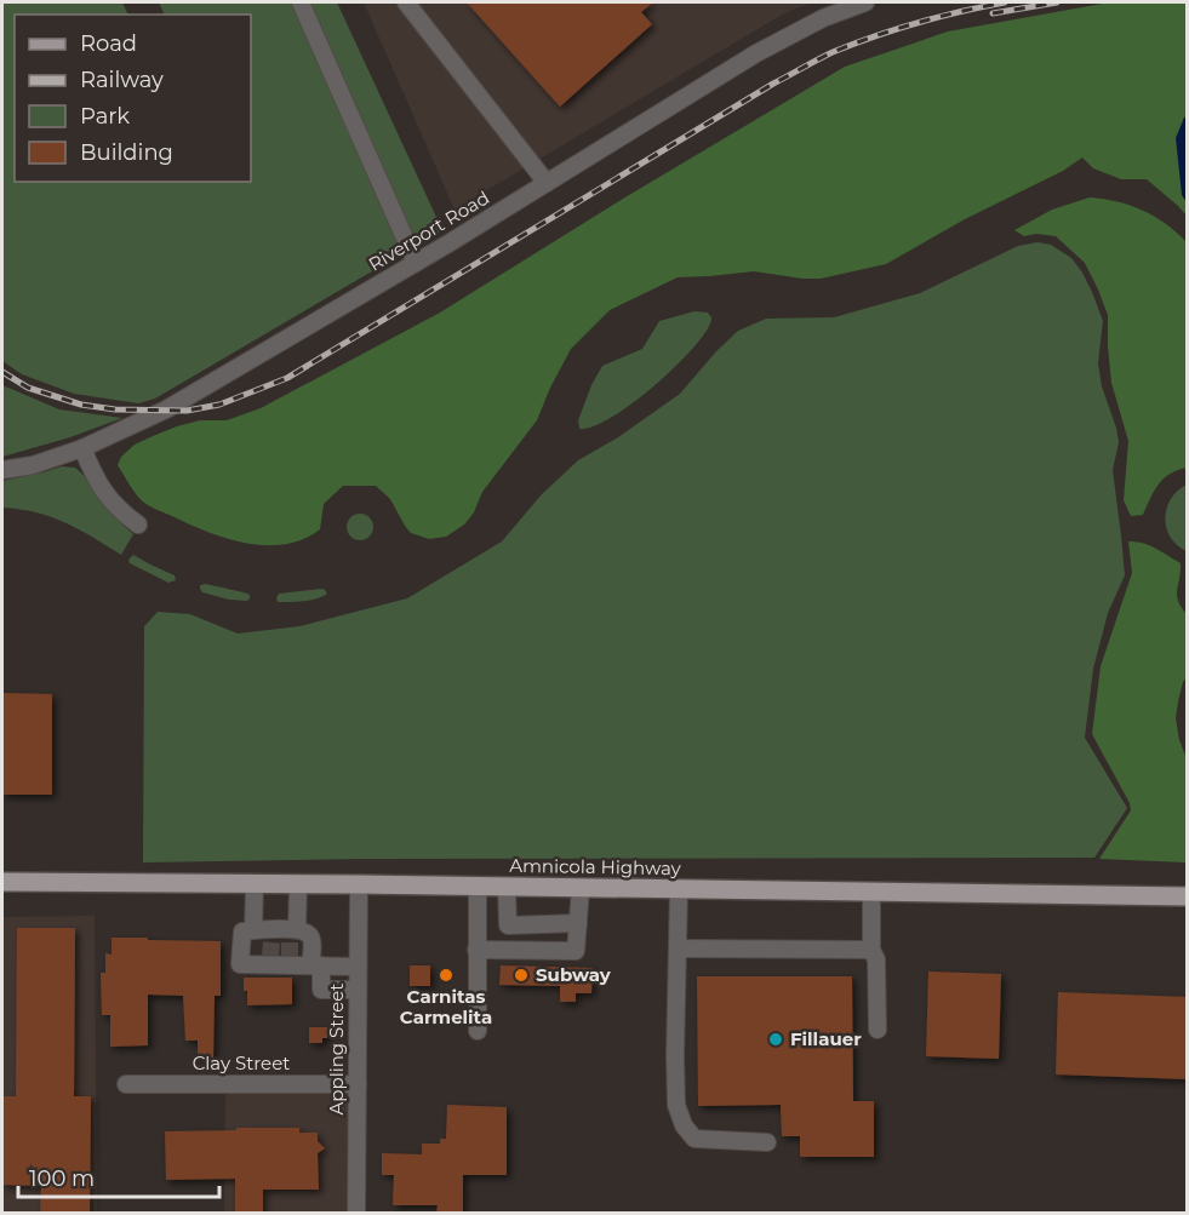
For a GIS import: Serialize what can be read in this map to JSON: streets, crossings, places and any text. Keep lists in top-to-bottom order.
{
  "streets": {
    "main road": ["Amnicola Highway"],
    "street": ["Riverport Road", "Appling Street", "Clay Street"]
  },
  "crossings": [
    ["Amnicola Highway", "Appling Street"],
    ["Appling Street", "Clay Street"]
  ],
  "places": ["Carnitas Carmelita", "Subway", "Fillauer"],
  "legend": [
    "Road",
    "Railway",
    "Park",
    "Building"
  ],
  "scale_bar": "100 m"
}
